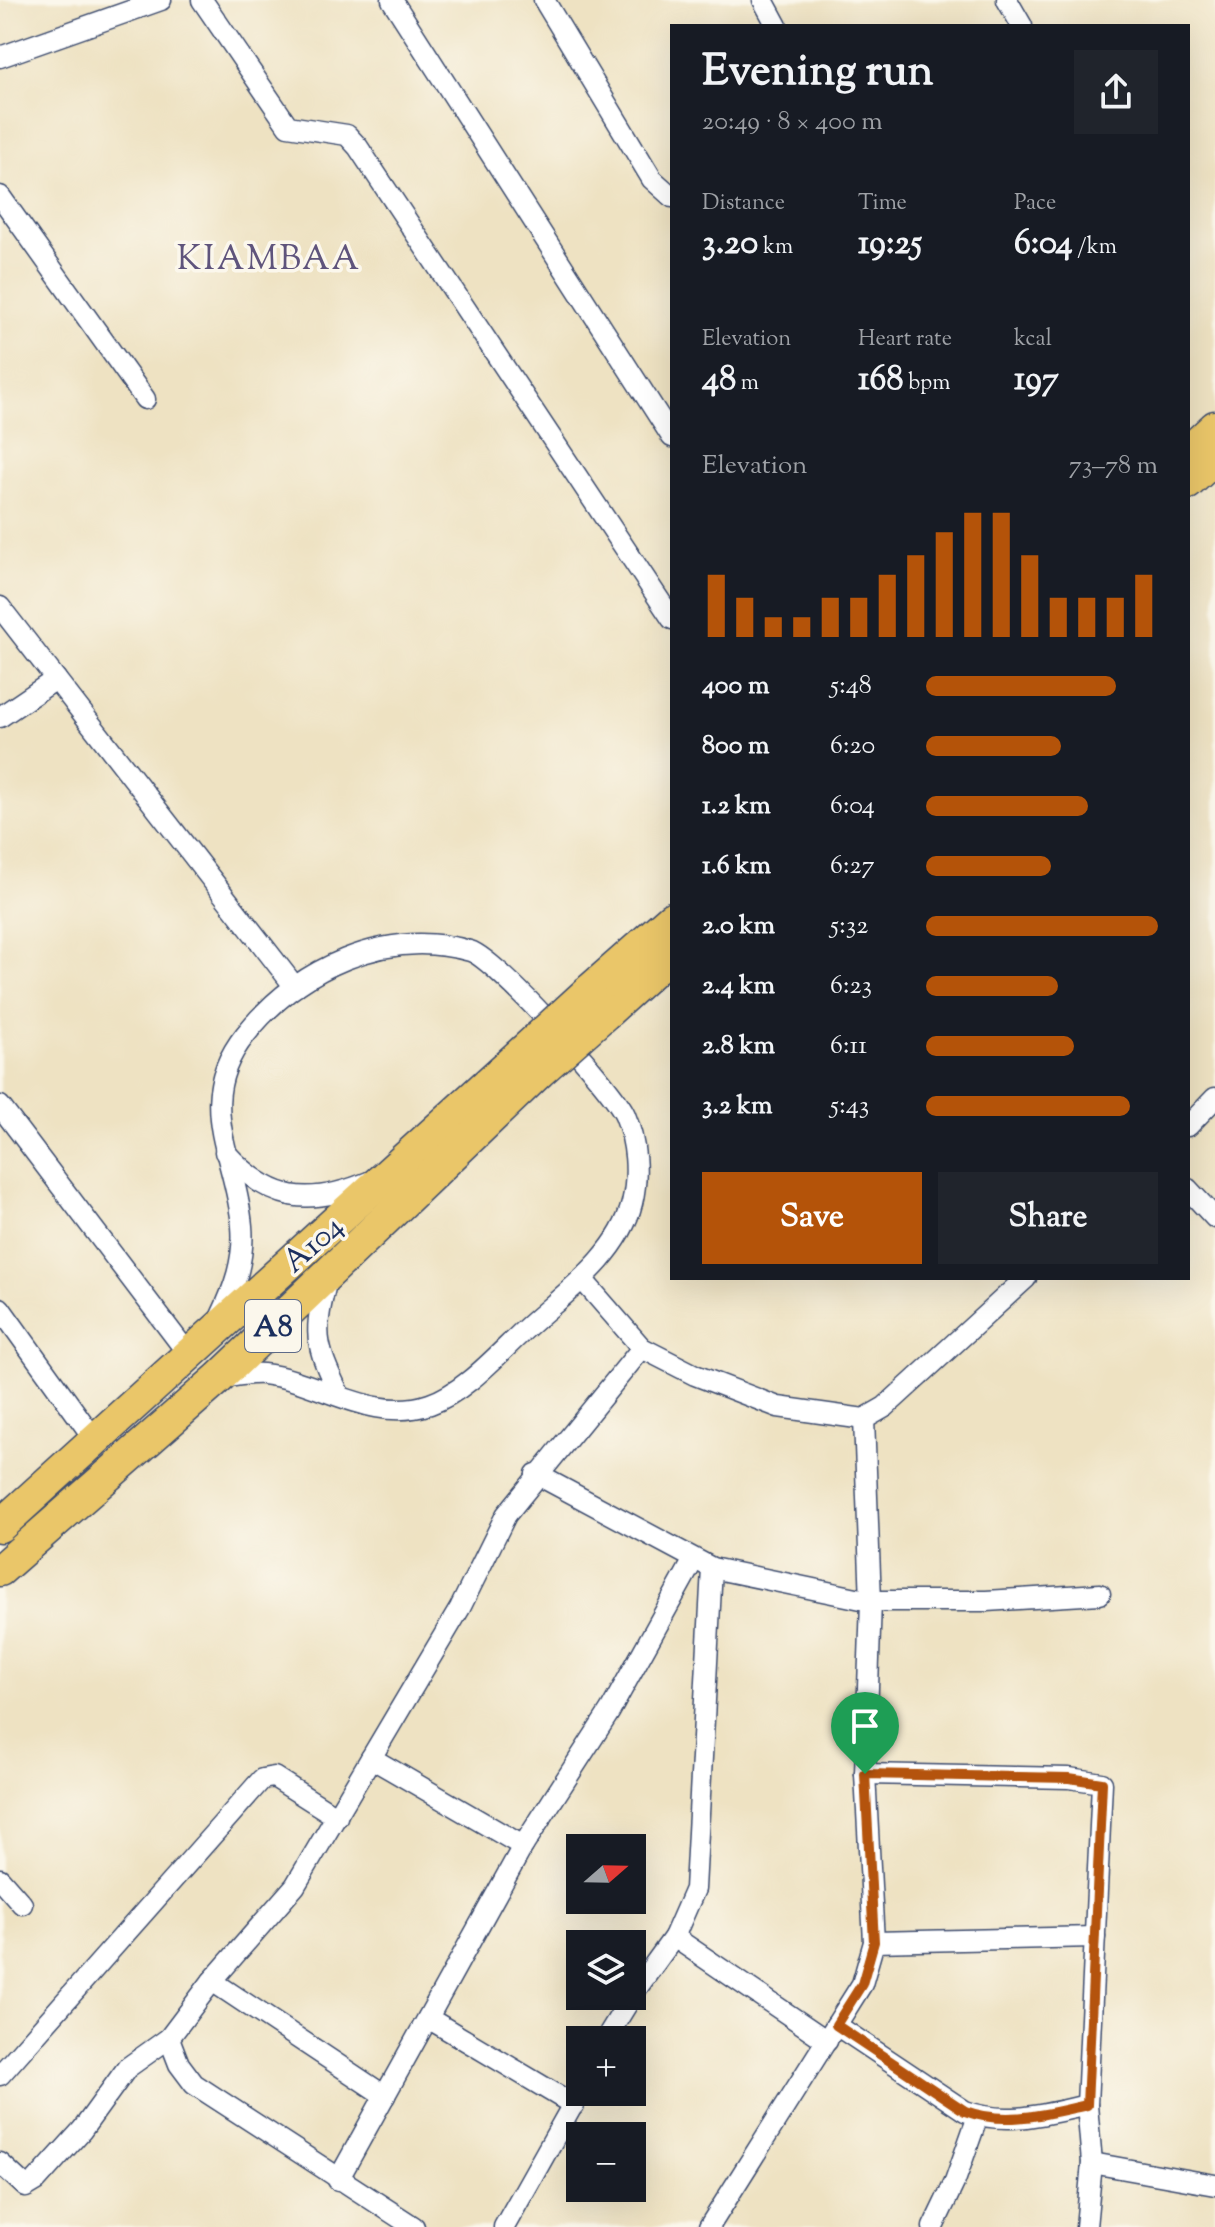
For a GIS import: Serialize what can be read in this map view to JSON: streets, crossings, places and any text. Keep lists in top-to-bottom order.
{
  "streets": {
    "highway": ["A104", "A8"]
  },
  "crossings": [
    ["A104", "A8"]
  ],
  "districts": ["KIAMBAA"],
  "north": "right",
  "page": {
    "heading": ["Evening run", "20:49 · 8 × 400 m"],
    "stats": [
      ["Distance", "3.20 km"],
      ["Time", "19:25"],
      ["Pace", "6:04 /km"],
      ["Elevation", "48 m"],
      ["Heart rate", "168 bpm"],
      ["kcal", "197"]
    ],
    "chart": ["Elevation", "73–78 m"],
    "list": [
      {
        "name": "400 m",
        "note": "5:48"
      },
      {
        "name": "800 m",
        "note": "6:20"
      },
      {
        "name": "1.2 km",
        "note": "6:04"
      },
      {
        "name": "1.6 km",
        "note": "6:27"
      },
      {
        "name": "2.0 km",
        "note": "5:32"
      },
      {
        "name": "2.4 km",
        "note": "6:23"
      },
      {
        "name": "2.8 km",
        "note": "6:11"
      },
      {
        "name": "3.2 km",
        "note": "5:43"
      }
    ],
    "buttons": ["Save", "Share"],
    "map_buttons": ["+", "−"]
  }
}
